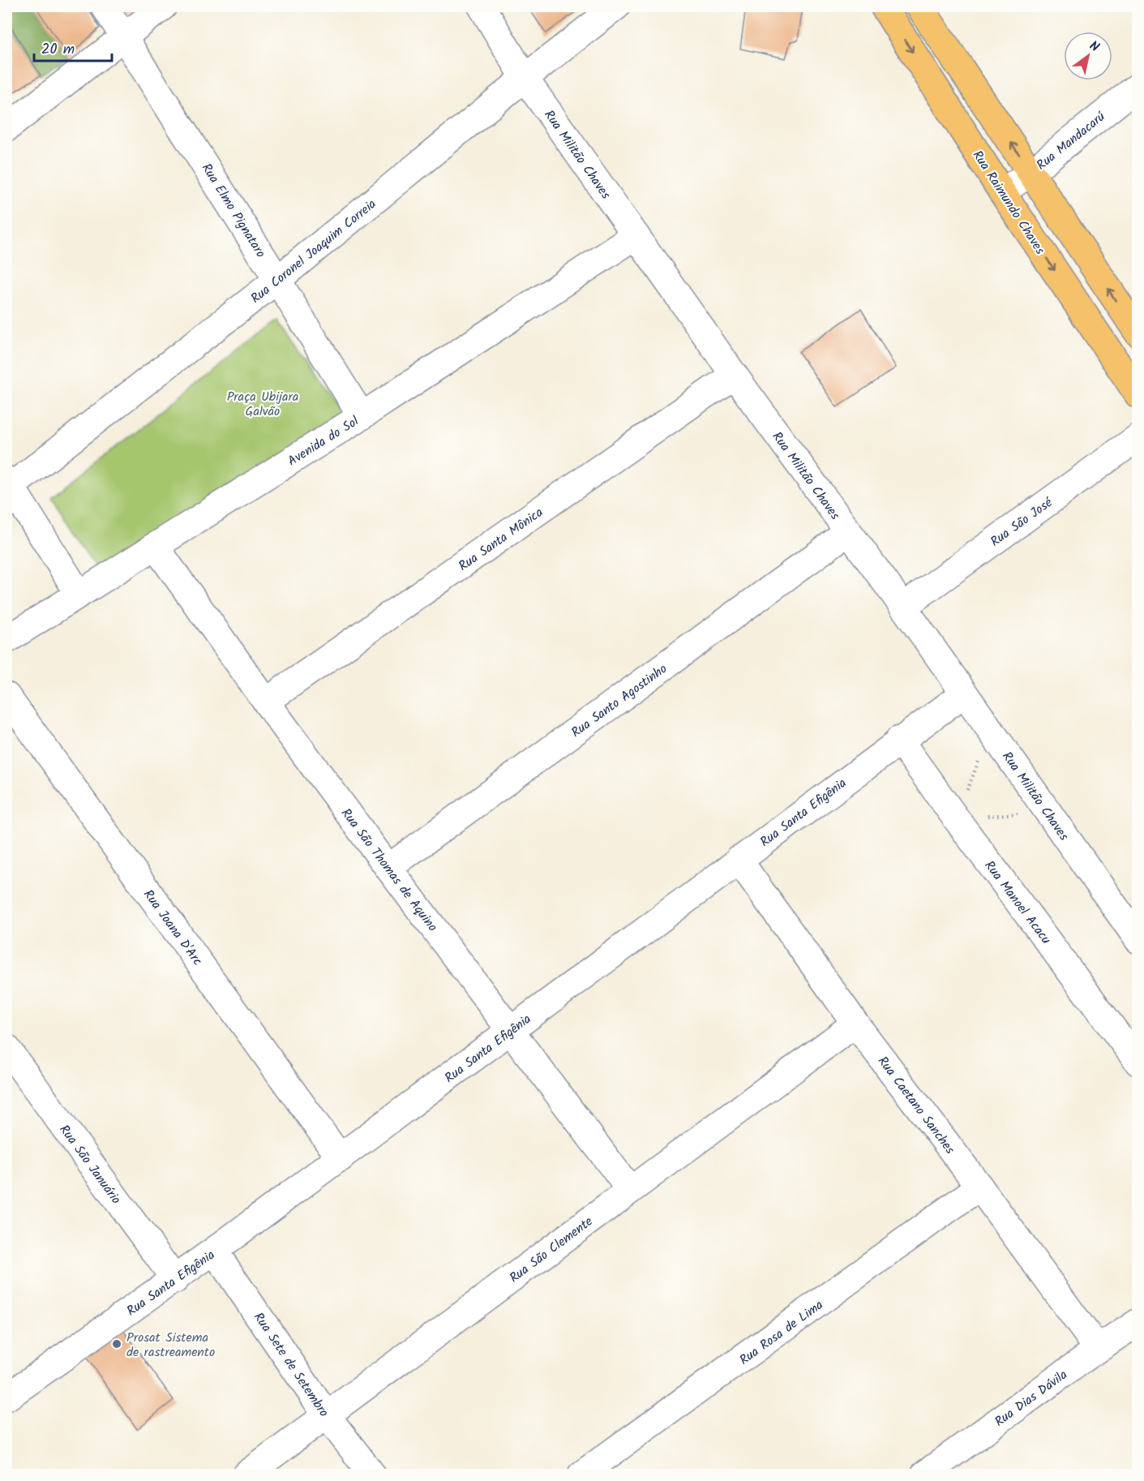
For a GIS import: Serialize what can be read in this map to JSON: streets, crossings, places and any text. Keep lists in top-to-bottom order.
{
  "streets": {
    "main road": ["Rua Raimundo Chaves"],
    "street": [
      "Rua Mandacarú",
      "Rua Militão Chaves",
      "Rua Elmo Pignataro",
      "Rua Coronel Joaquim Correia",
      "Avenida do Sol",
      "Rua São José",
      "Rua Santa Mônica",
      "Rua Santo Agostinho",
      "Rua Santa Efigênia",
      "Rua São Thomas de Aquino",
      "Rua Manoel Acacu",
      "Rua Joana D'Arc",
      "Rua Caetano Sanches",
      "Rua São Januário",
      "Rua São Clemente",
      "Rua Rosa de Lima",
      "Rua Sete de Setembro",
      "Rua Dias Dávila"
    ]
  },
  "crossings": [
    ["Rua Mandacarú", "Rua Raimundo Chaves"],
    ["Rua Militão Chaves", "Rua Coronel Joaquim Correia"],
    ["Rua Militão Chaves", "Avenida do Sol"],
    ["Rua Militão Chaves", "Rua São José"],
    ["Rua Militão Chaves", "Rua Santa Mônica"],
    ["Rua Militão Chaves", "Rua Santo Agostinho"],
    ["Rua Militão Chaves", "Rua Santa Efigênia"],
    ["Rua Elmo Pignataro", "Rua Coronel Joaquim Correia"],
    ["Rua Elmo Pignataro", "Avenida do Sol"],
    ["Avenida do Sol", "Rua São Thomas de Aquino"],
    ["Rua Santa Mônica", "Rua São Thomas de Aquino"],
    ["Rua Santo Agostinho", "Rua São Thomas de Aquino"],
    ["Rua Santa Efigênia", "Rua São Thomas de Aquino"],
    ["Rua Santa Efigênia", "Rua Manoel Acacu"],
    ["Rua Santa Efigênia", "Rua Joana D'Arc"],
    ["Rua Santa Efigênia", "Rua Caetano Sanches"],
    ["Rua Santa Efigênia", "Rua São Januário"],
    ["Rua Santa Efigênia", "Rua Sete de Setembro"],
    ["Rua São Thomas de Aquino", "Rua São Clemente"],
    ["Rua Caetano Sanches", "Rua São Clemente"],
    ["Rua Caetano Sanches", "Rua Rosa de Lima"],
    ["Rua Caetano Sanches", "Rua Dias Dávila"],
    ["Rua São Clemente", "Rua Sete de Setembro"]
  ],
  "parks": ["Praça Ubijara Galvão"],
  "places": ["Prosat Sistema de rastreamento"],
  "scale_bar": "20 m",
  "north": "top right"
}
